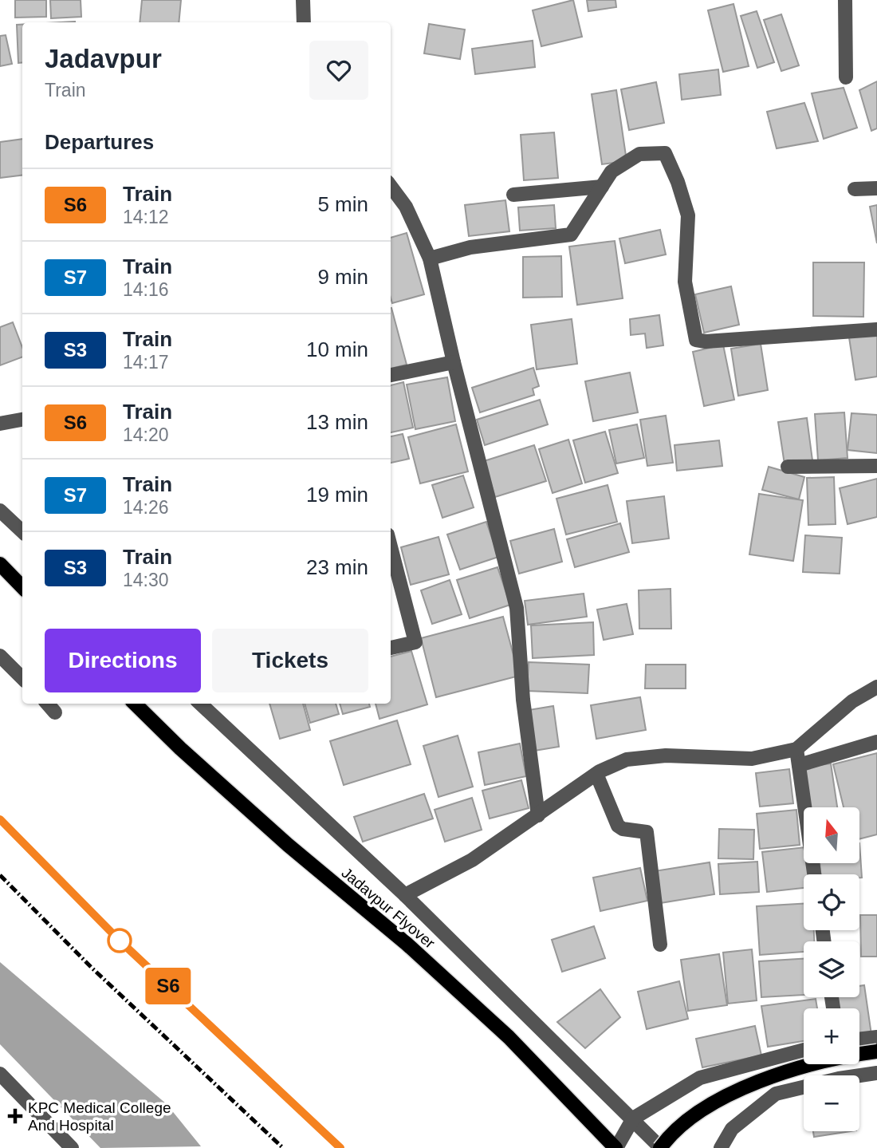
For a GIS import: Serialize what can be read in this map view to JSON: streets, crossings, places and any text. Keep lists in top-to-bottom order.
{
  "streets": {
    "main road": ["Jadavpur Flyover"]
  },
  "places": {
    "health": ["KPC Medical College And Hospital"]
  },
  "north": "top",
  "page": {
    "on_map": "S6",
    "heading": [
      ["Jadavpur", "Train"],
      "Departures"
    ],
    "list": [
      {
        "mark": "S6",
        "name": "Train",
        "note": "14:12",
        "value": "5 min"
      },
      {
        "mark": "S7",
        "name": "Train",
        "note": "14:16",
        "value": "9 min"
      },
      {
        "mark": "S3",
        "name": "Train",
        "note": "14:17",
        "value": "10 min"
      },
      {
        "mark": "S6",
        "name": "Train",
        "note": "14:20",
        "value": "13 min"
      },
      {
        "mark": "S7",
        "name": "Train",
        "note": "14:26",
        "value": "19 min"
      },
      {
        "mark": "S3",
        "name": "Train",
        "note": "14:30",
        "value": "23 min"
      }
    ],
    "buttons": ["Directions", "Tickets"],
    "map_buttons": ["+", "−"]
  }
}
